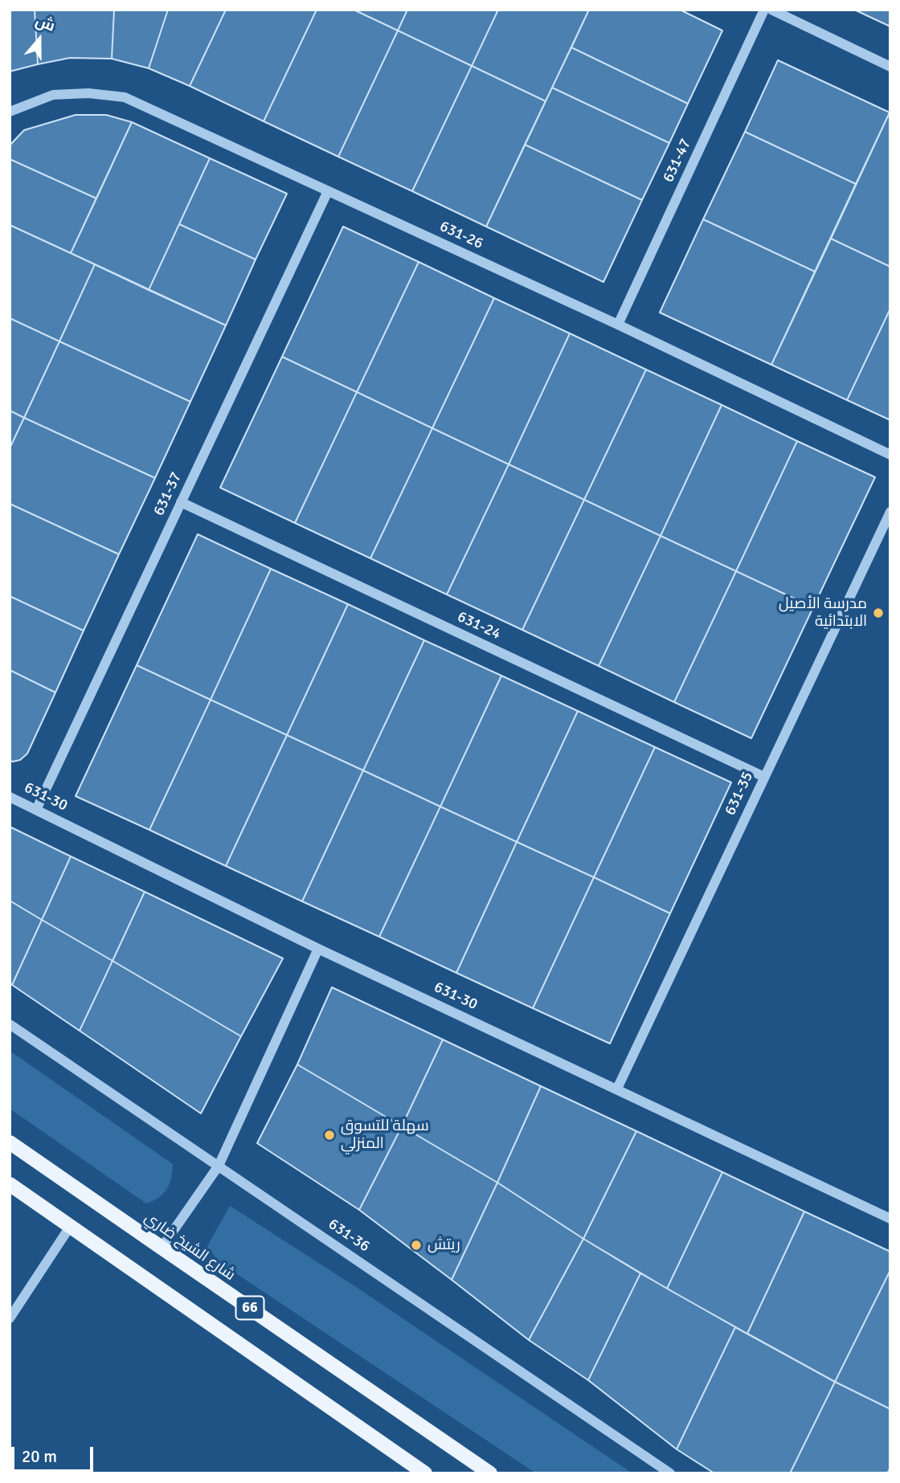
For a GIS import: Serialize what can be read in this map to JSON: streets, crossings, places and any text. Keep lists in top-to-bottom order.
{
  "streets": {
    "main road": ["شارع الشيخ ضاري", "66"],
    "street": [
      "631-47",
      "631-26",
      "631-37",
      "631-24",
      "631-35",
      "631-30",
      "631-36"
    ]
  },
  "crossings": [
    ["631-47", "631-26"],
    ["631-26", "631-37"],
    ["631-37", "631-24"],
    ["631-37", "631-30"],
    ["631-24", "631-35"],
    ["631-35", "631-30"]
  ],
  "places": ["مدرسة الأصيل الابتدائية", "سهلة للتسوق المنزلي", "ريتش"],
  "scale_bar": "20 m",
  "north": "top"
}
